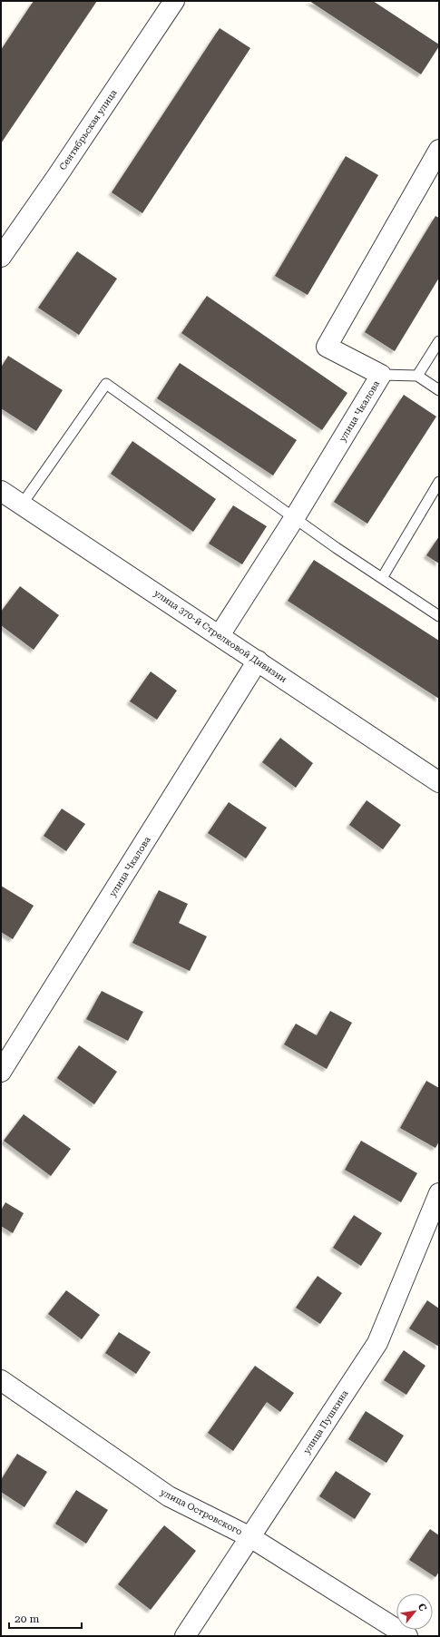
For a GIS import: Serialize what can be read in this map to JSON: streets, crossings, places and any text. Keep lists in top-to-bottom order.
{
  "streets": {
    "street": [
      "Сентябрьская улица",
      "улица Чкалова",
      "улица 370-й Стрелковой Дивизии",
      "улица Пушкина",
      "улица Островского"
    ]
  },
  "crossings": [
    ["улица Чкалова", "улица 370-й Стрелковой Дивизии"],
    ["улица Пушкина", "улица Островского"]
  ],
  "scale_bar": "20 m",
  "north": "top right"
}
